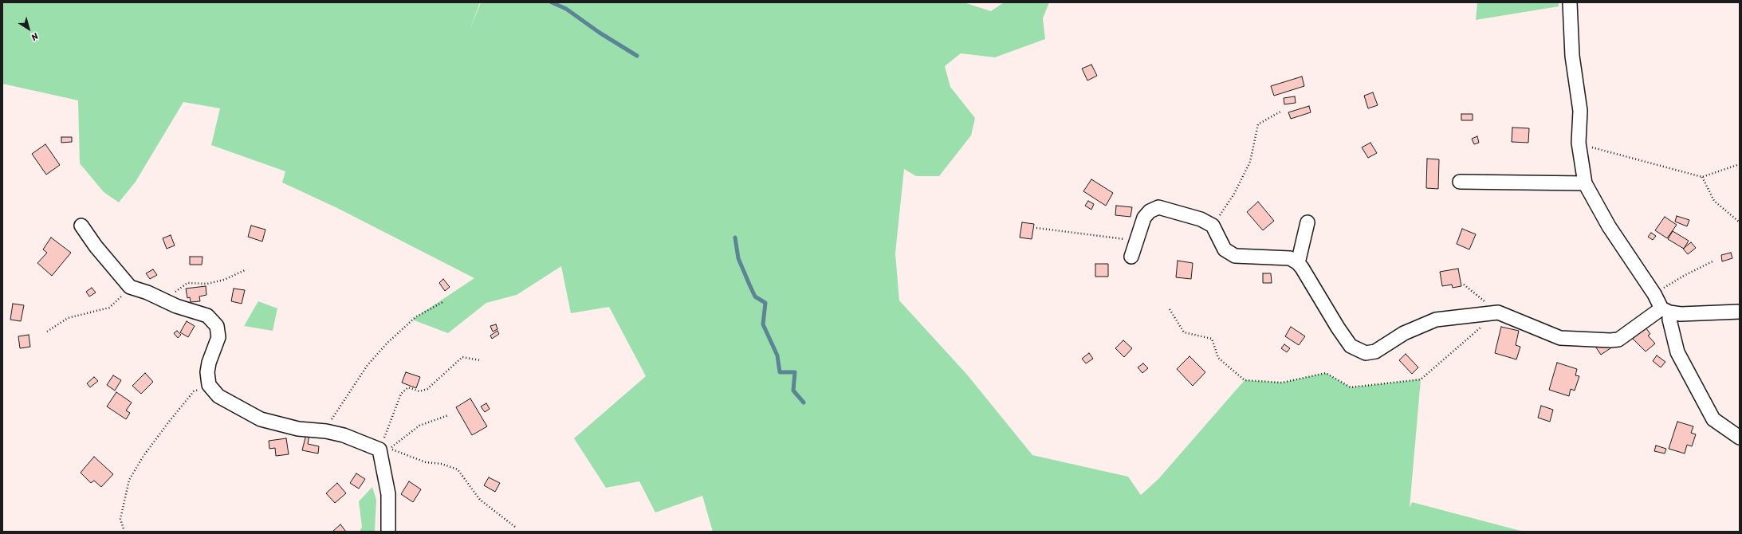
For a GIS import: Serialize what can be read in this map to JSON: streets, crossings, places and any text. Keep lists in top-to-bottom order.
{
  "north": "bottom right"
}
